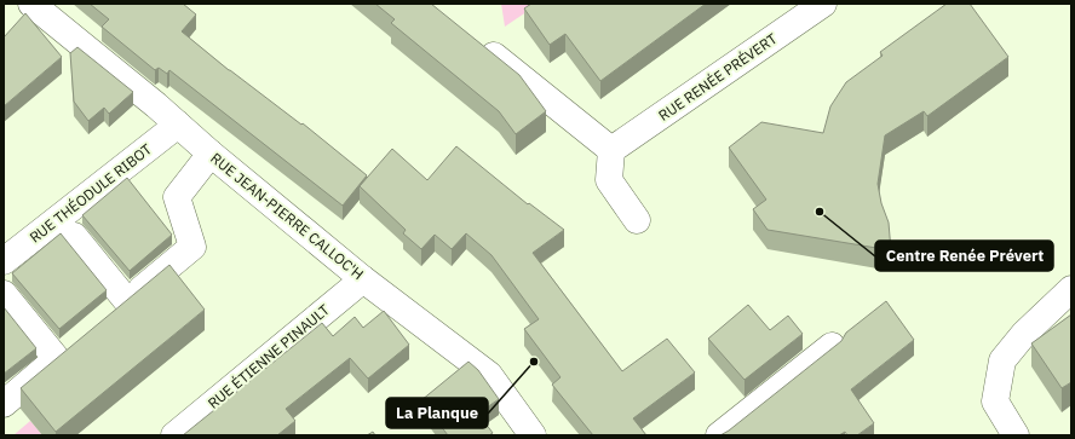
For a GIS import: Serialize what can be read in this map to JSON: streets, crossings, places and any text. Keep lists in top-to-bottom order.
{
  "streets": {
    "street": [
      "RUE RENÉE PRÉVERT",
      "RUE THÉODULE RIBOT",
      "RUE JEAN-PIERRE CALLOC'H",
      "RUE ÉTIENNE PINAULT"
    ]
  },
  "crossings": [
    ["RUE THÉODULE RIBOT", "RUE JEAN-PIERRE CALLOC'H"],
    ["RUE JEAN-PIERRE CALLOC'H", "RUE ÉTIENNE PINAULT"]
  ],
  "places": ["Centre Renée Prévert", "La Planque"]
}
